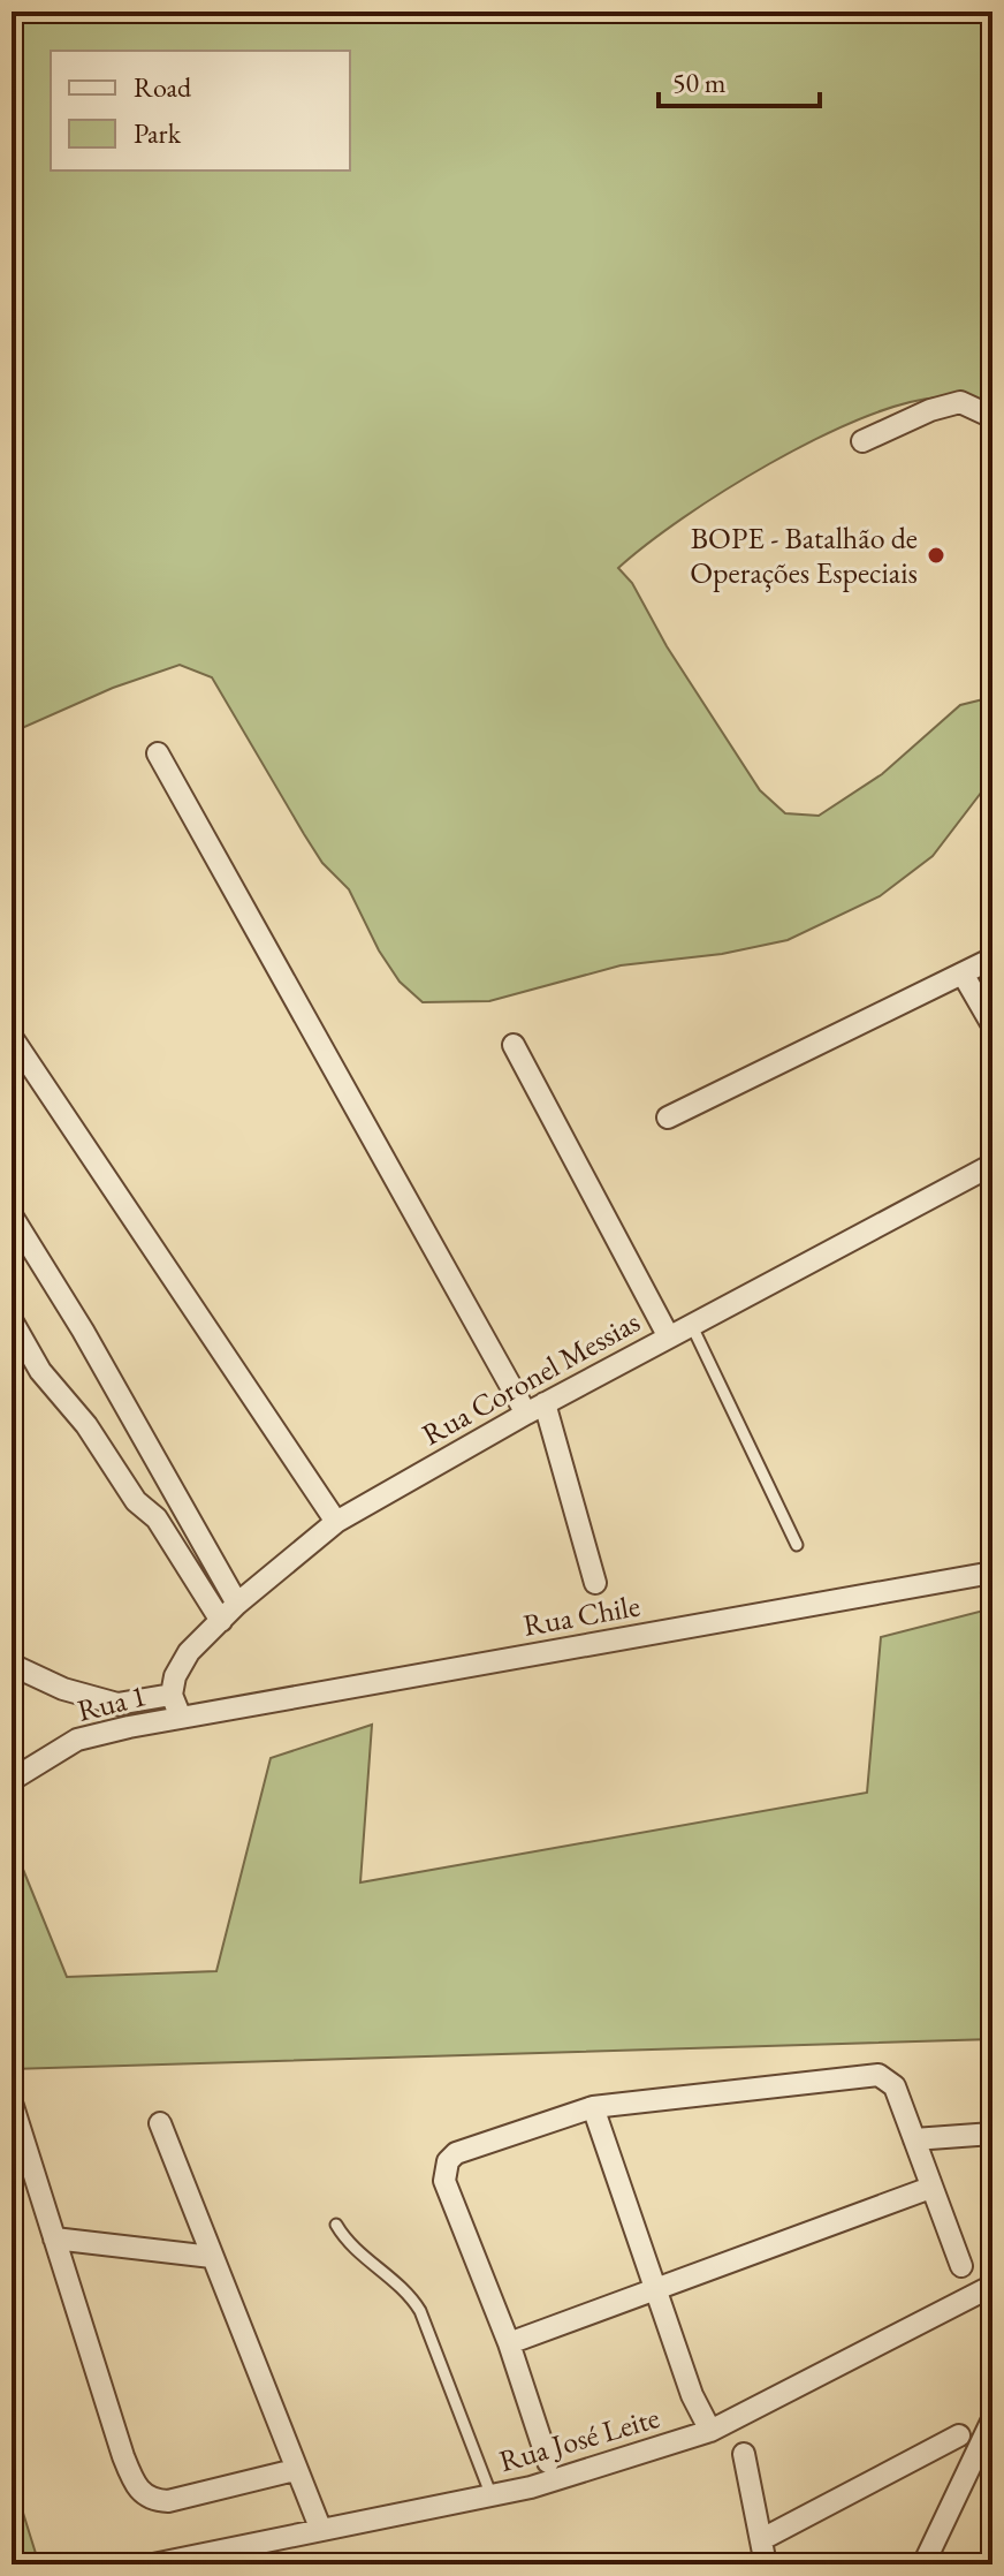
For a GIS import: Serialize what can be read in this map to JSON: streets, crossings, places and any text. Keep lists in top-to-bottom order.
{
  "streets": {
    "street": [
      "Rua Coronel Messias",
      "Rua Chile",
      "Rua 1",
      "Rua José Leite"
    ]
  },
  "crossings": [
    ["Rua Chile", "Rua 1"]
  ],
  "places": ["BOPE - Batalhão de Operações Especiais"],
  "legend": ["Road", "Park"],
  "scale_bar": "50 m"
}
